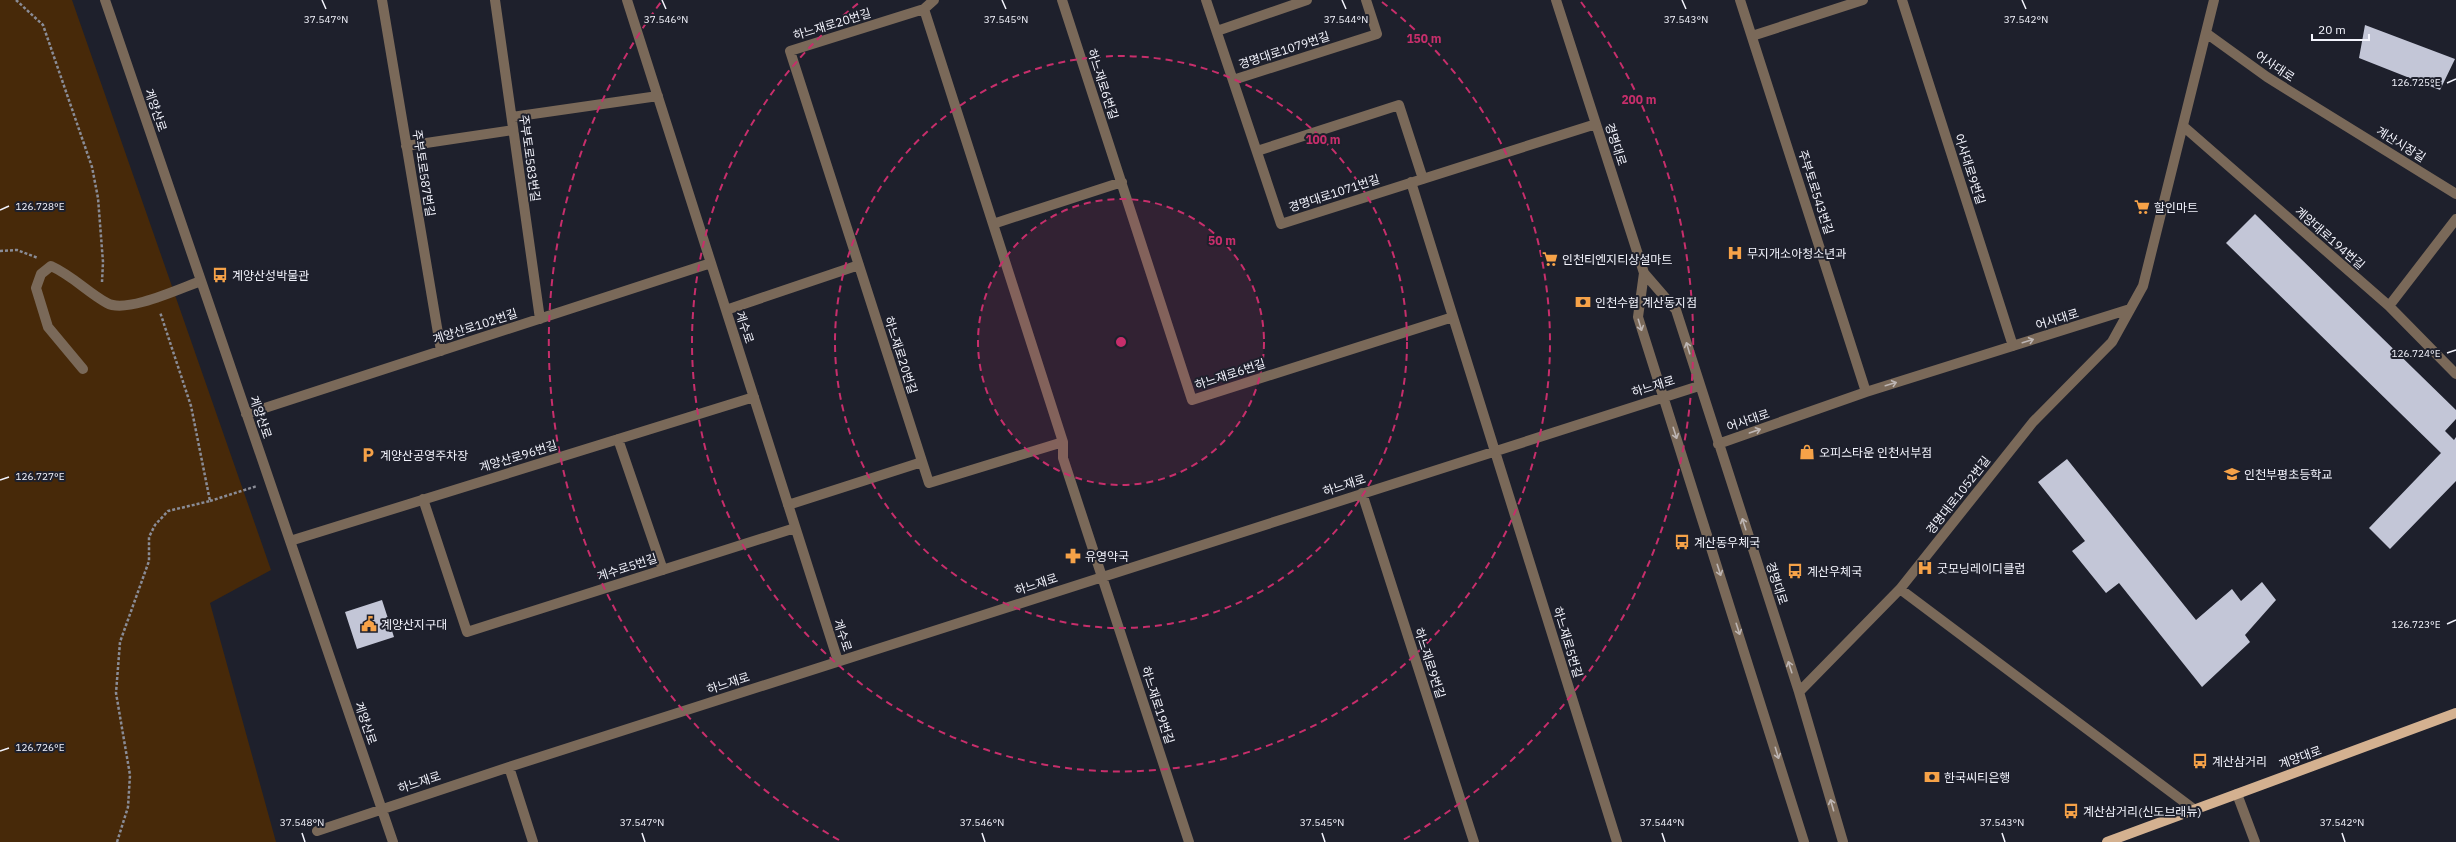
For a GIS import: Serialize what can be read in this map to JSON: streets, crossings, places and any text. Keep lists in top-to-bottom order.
{
  "streets": {
    "main road": ["계양대로"],
    "street": [
      "하느재로20번길",
      "경명대로1079번길",
      "어사대로",
      "하느재로6번길",
      "계양산로",
      "경명대로",
      "계산시장길",
      "주부토로583번길",
      "어사대로9번길",
      "주부토로587번길",
      "주부토로543번길",
      "경명대로1071번길",
      "계양대로194번길",
      "계양산로102번길",
      "계수로",
      "하느재로",
      "계양산로96번길",
      "경명대로1052번길",
      "계수로5번길",
      "하느재로5번길",
      "하느재로9번길",
      "하느재로19번길"
    ]
  },
  "crossings": [
    ["경명대로1079번길", "경명대로1071번길"],
    ["어사대로", "경명대로"],
    ["어사대로", "계산시장길"],
    ["어사대로", "어사대로9번길"],
    ["어사대로", "주부토로543번길"],
    ["어사대로", "경명대로1052번길"],
    ["계양산로", "계양산로102번길"],
    ["계양산로", "하느재로"],
    ["계양산로", "계양산로96번길"],
    ["경명대로", "경명대로1071번길"],
    ["경명대로", "하느재로"],
    ["경명대로", "경명대로1052번길"],
    ["주부토로583번길", "계양산로102번길"],
    ["주부토로587번길", "계양산로102번길"],
    ["계양산로102번길", "계수로"],
    ["계수로", "하느재로"],
    ["계수로", "계양산로96번길"],
    ["계수로", "계수로5번길"],
    ["하느재로", "하느재로5번길"],
    ["하느재로", "하느재로9번길"],
    ["하느재로", "하느재로19번길"],
    ["계양산로96번길", "계수로5번길"]
  ],
  "one_way": ["어사대로"],
  "places": {
    "supermarket": ["할인마트", "인천티엔지티상설마트"],
    "hospital": ["무지개소아청소년과", "굿모닝레이디클럽"],
    "bus stop": [
      "계양산성박물관",
      "계산동우체국",
      "계산우체국",
      "계산삼거리",
      "계산삼거리(신도브래뉴)"
    ],
    "bank": ["인천수협 계산동지점", "한국씨티은행"],
    "shop": ["오피스타운 인천서부점"],
    "parking": ["계양산공영주차장"],
    "school or university": ["인천부평초등학교"],
    "pharmacy": ["유영약국"],
    "public building": ["계양산지구대"]
  },
  "scale_bar": "20 m",
  "coordinates": [
    "37.547°N",
    "37.546°N",
    "37.545°N",
    "37.544°N",
    "37.543°N",
    "37.542°N",
    "126.725°E",
    "126.728°E",
    "126.724°E",
    "126.727°E",
    "126.723°E",
    "126.726°E",
    "37.548°N"
  ],
  "rings": [
    "150 m",
    "200 m",
    "100 m",
    "50 m"
  ]
}
